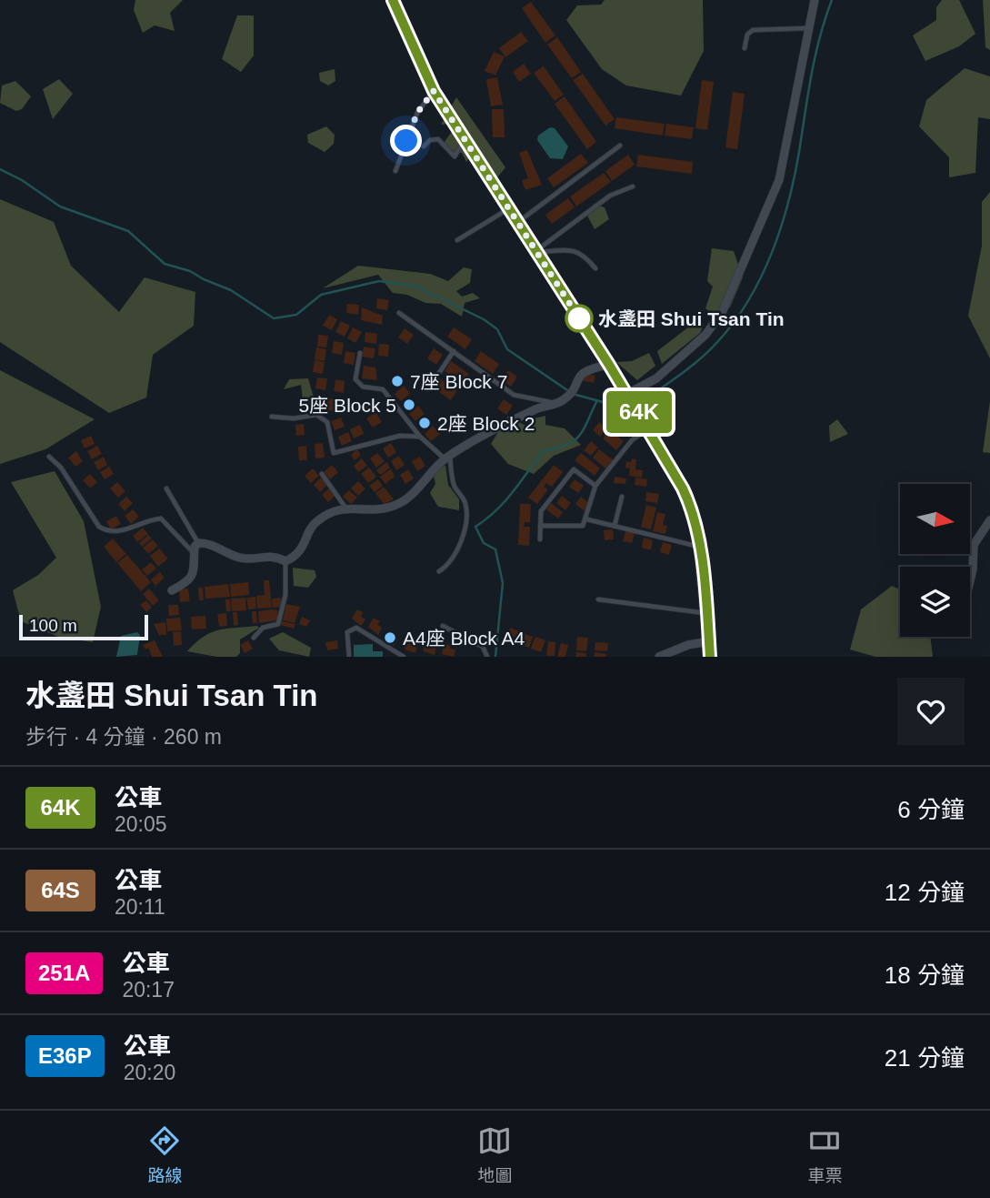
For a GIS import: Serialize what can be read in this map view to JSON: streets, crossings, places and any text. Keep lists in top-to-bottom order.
{
  "places": [
    "水盞田 Shui Tsan Tin",
    "7座 Block 7",
    "5座 Block 5",
    "2座 Block 2",
    "A4座 Block A4"
  ],
  "lines": ["bus line 64K"],
  "scale_bar": "100 m",
  "north": "right",
  "page": {
    "on_map": "64K",
    "scale": "100 m",
    "heading": ["水盞田 Shui Tsan Tin", "步行 · 4 分鐘 · 260 m"],
    "list": [
      {
        "mark": "64K",
        "name": "公車",
        "note": "20:05",
        "value": "6 分鐘"
      },
      {
        "mark": "64S",
        "name": "公車",
        "note": "20:11",
        "value": "12 分鐘"
      },
      {
        "mark": "251A",
        "name": "公車",
        "note": "20:17",
        "value": "18 分鐘"
      },
      {
        "mark": "E36P",
        "name": "公車",
        "note": "20:20",
        "value": "21 分鐘"
      }
    ],
    "tabs": ["路線", "地圖", "車票"]
  }
}
